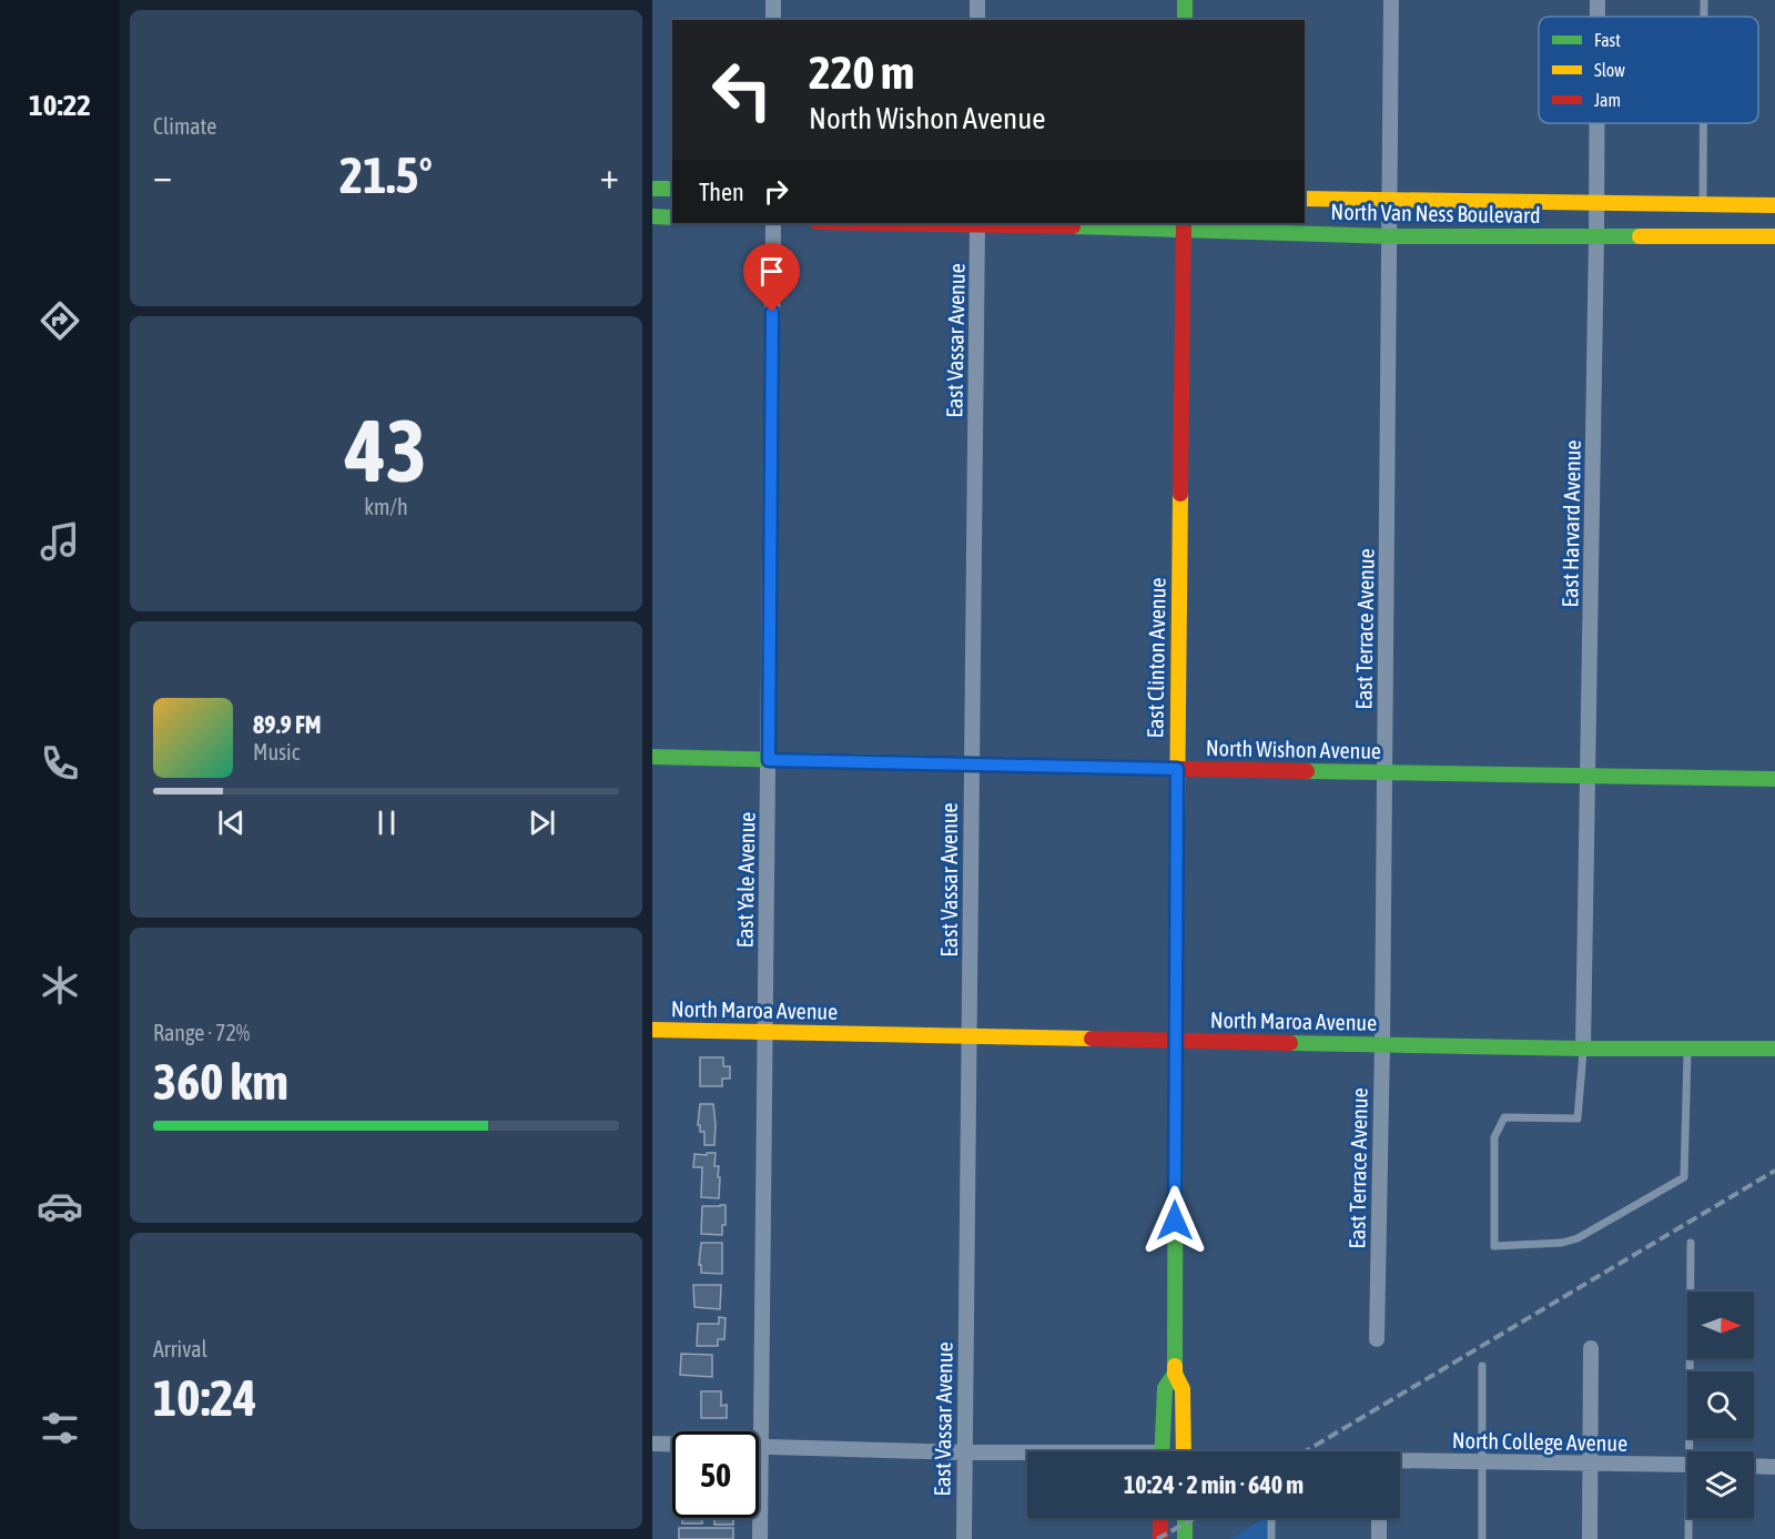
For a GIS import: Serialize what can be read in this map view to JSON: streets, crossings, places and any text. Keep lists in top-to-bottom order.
{
  "streets": {
    "main road": [
      "North Van Ness Boulevard",
      "East Clinton Avenue",
      "North Wishon Avenue",
      "North Maroa Avenue"
    ],
    "street": [
      "East Vassar Avenue",
      "East Harvard Avenue",
      "East Terrace Avenue",
      "East Yale Avenue",
      "North College Avenue"
    ]
  },
  "crossings": [
    ["North Van Ness Boulevard", "East Vassar Avenue"],
    ["North Van Ness Boulevard", "East Harvard Avenue"],
    ["North Van Ness Boulevard", "East Terrace Avenue"],
    ["North Van Ness Boulevard", "East Clinton Avenue"],
    ["East Vassar Avenue", "North Wishon Avenue"],
    ["East Vassar Avenue", "North Maroa Avenue"],
    ["East Harvard Avenue", "North Wishon Avenue"],
    ["East Harvard Avenue", "North Maroa Avenue"],
    ["East Terrace Avenue", "North Wishon Avenue"],
    ["East Terrace Avenue", "North Maroa Avenue"],
    ["East Clinton Avenue", "North Wishon Avenue"],
    ["East Clinton Avenue", "North Maroa Avenue"],
    ["North Wishon Avenue", "East Yale Avenue"],
    ["East Yale Avenue", "North Maroa Avenue"]
  ],
  "legend": ["Fast", "Slow", "Jam"],
  "north": "right",
  "page": {
    "tabs": "10:22",
    "tile": [
      "Climate",
      ["43", "km/h"],
      ["Range · 72%", "360 km"],
      ["Arrival", "10:24"]
    ],
    "turn": ["220 m", "North Wishon Avenue"],
    "heat": ["−", "21.5°", "+"],
    "then": "Then",
    "song": ["89.9 FM", "Music"],
    "limit": "50",
    "trip": "10:24 · 2 min · 640 m"
  }
}
